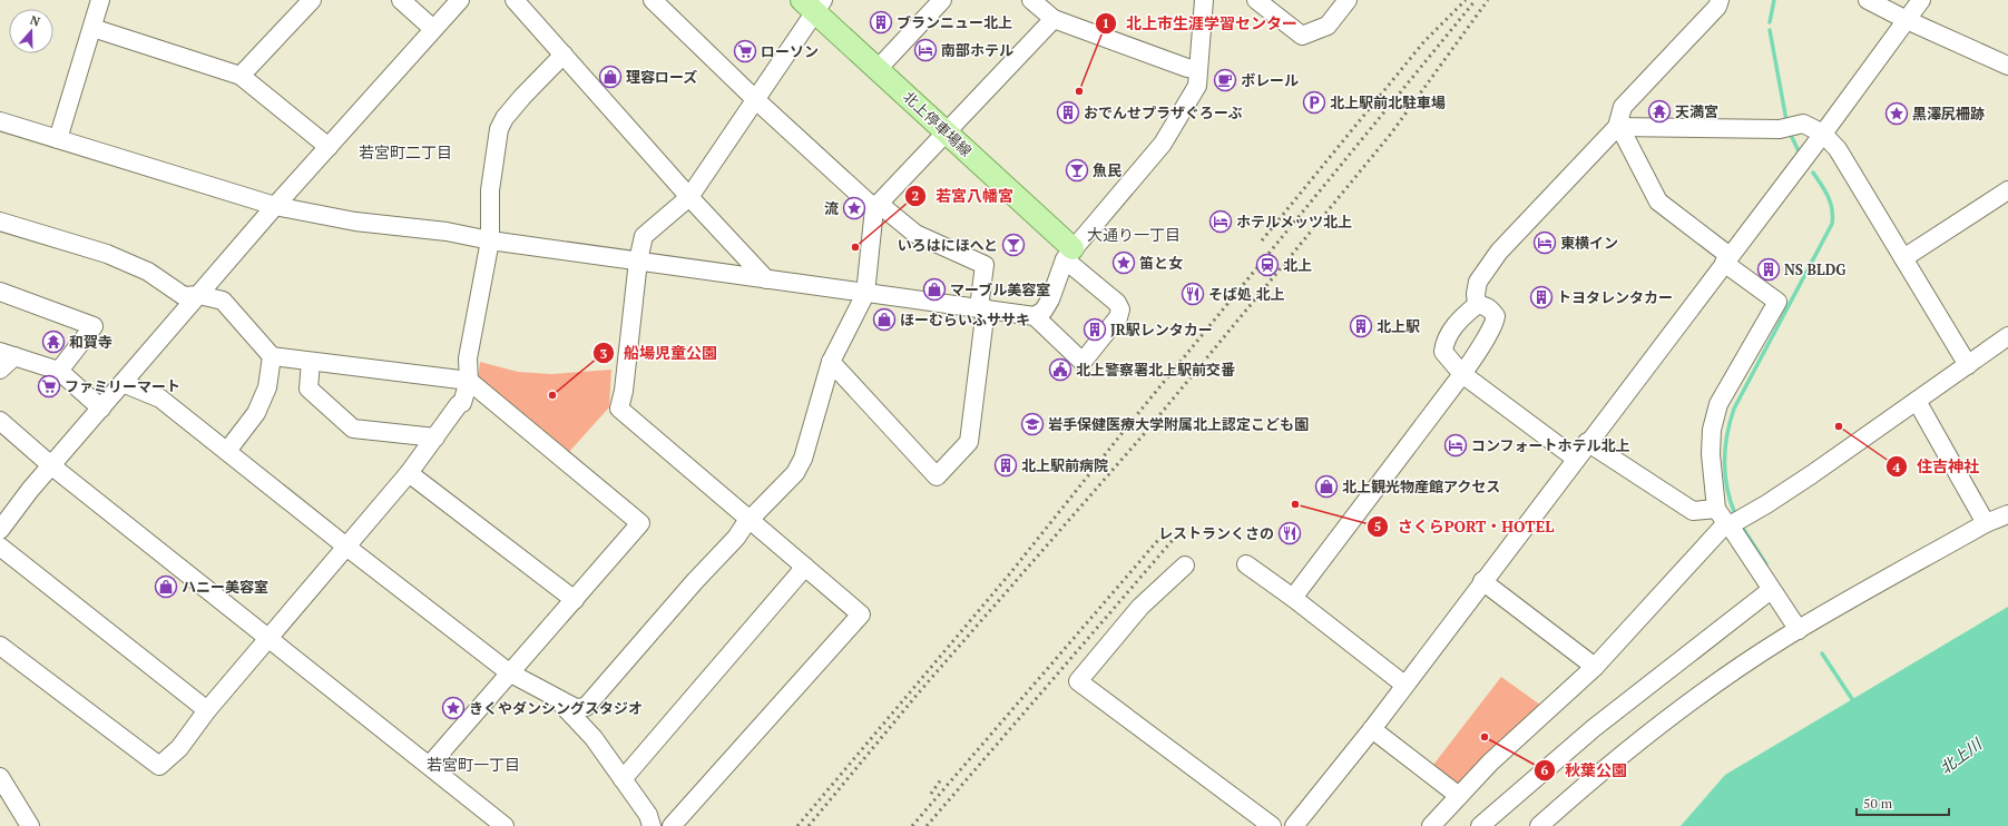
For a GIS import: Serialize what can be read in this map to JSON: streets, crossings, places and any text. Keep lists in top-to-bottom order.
{
  "streets": {
    "main road": ["北上停車場線"]
  },
  "districts": ["若宮町二丁目", "大通り一丁目", "若宮町一丁目"],
  "water": ["北上川"],
  "places": {
    "building": [
      "ブランニュー北上",
      "おでんせプラザぐろーぶ",
      "NS BLDG",
      "トヨタレンタカー",
      "北上駅",
      "JR駅レンタカー",
      "北上駅前病院"
    ],
    "hotel": [
      "南部ホテル",
      "ホテルメッツ北上",
      "東横イン",
      "コンフォートホテル北上"
    ],
    "supermarket": ["ローソン", "ファミリーマート"],
    "shop": [
      "理容ローズ",
      "マーブル美容室",
      "ほーむらいふササキ",
      "北上観光物産館アクセス",
      "ハニー美容室"
    ],
    "cafe": ["ボレール"],
    "other": [
      "北上市生涯学習センター",
      "若宮八幡宮",
      "船場児童公園",
      "住吉神社",
      "さくらPORT・HOTEL",
      "秋葉公園"
    ],
    "parking": ["北上駅前北駐車場"],
    "temple": ["天満宮", "和賀寺"],
    "place": [
      "黒澤尻柵跡",
      "流",
      "笛と女",
      "きくやダンシングスタジオ"
    ],
    "bar": ["魚民", "いろはにほへと"],
    "station": ["北上"],
    "restaurant": ["そば処 北上", "レストランくさの"],
    "public building": ["北上警察署北上駅前交番"],
    "school or university": ["岩手保健医療大学附属北上認定こども園"]
  },
  "scale_bar": "50 m",
  "north": "top"
}
